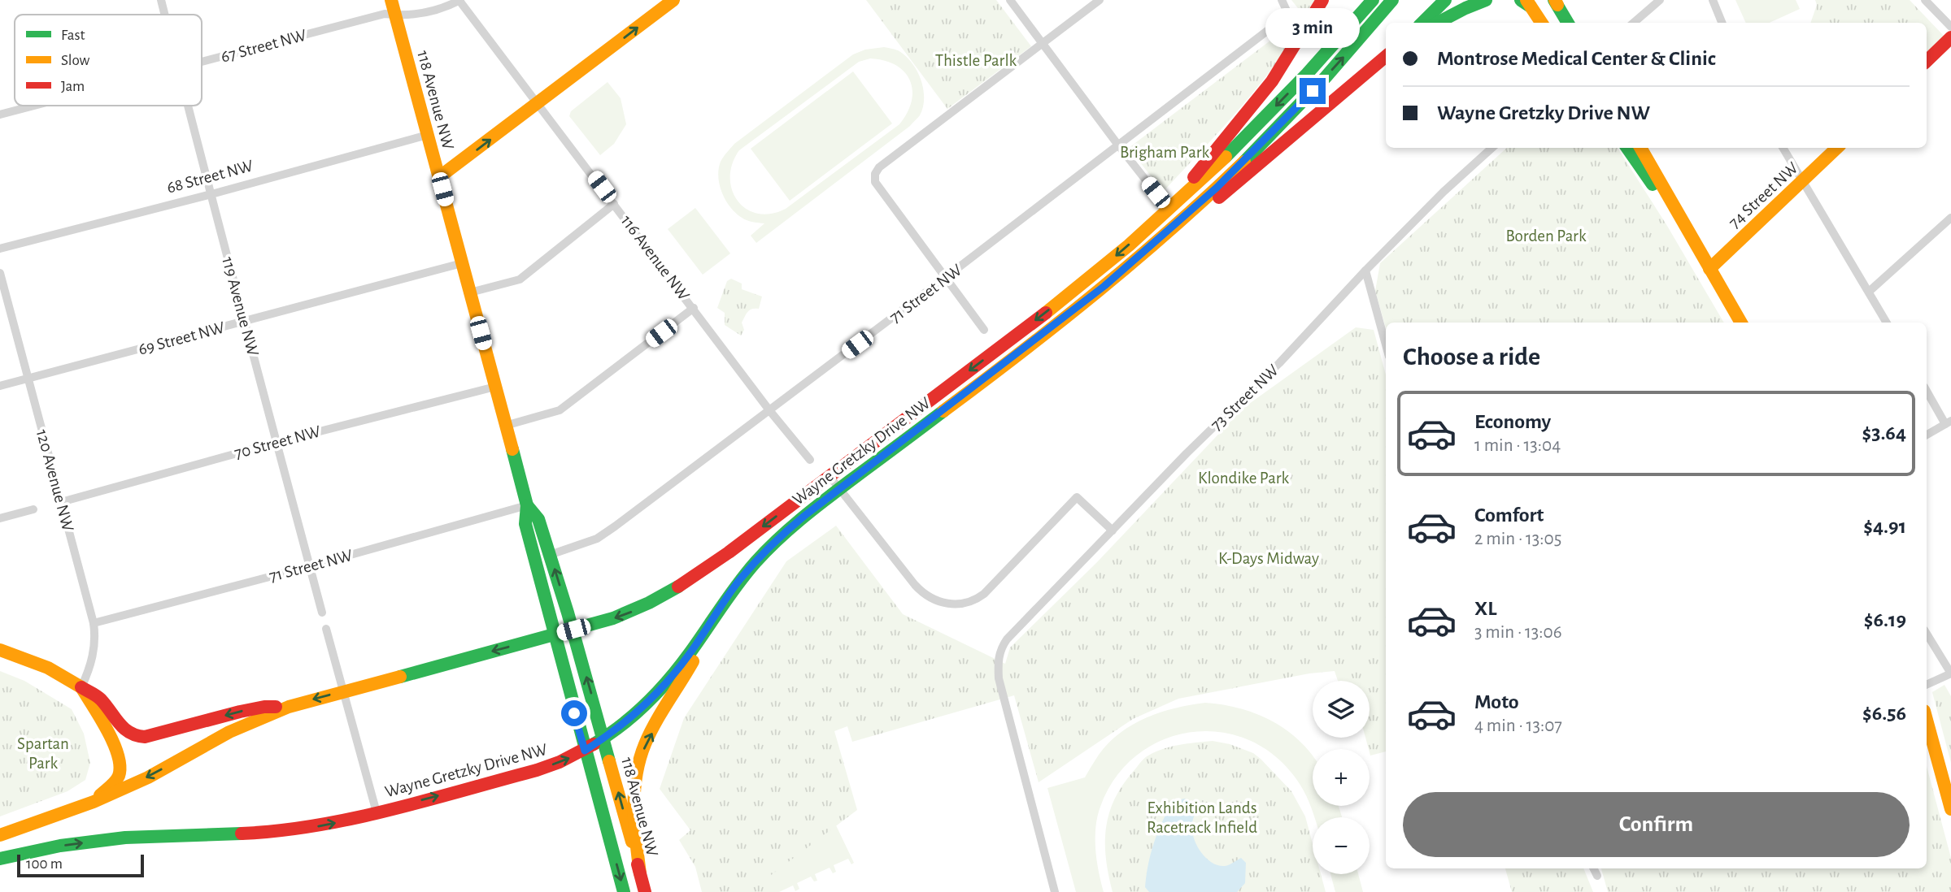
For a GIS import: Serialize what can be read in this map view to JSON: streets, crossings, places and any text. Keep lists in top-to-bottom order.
{
  "streets": {
    "main road": ["118 Avenue NW", "74 Street NW", "Wayne Gretzky Drive NW"],
    "street": [
      "67 Street NW",
      "68 Street NW",
      "116 Avenue NW",
      "71 Street NW",
      "119 Avenue NW",
      "69 Street NW",
      "73 Street NW",
      "70 Street NW",
      "120 Avenue NW"
    ]
  },
  "crossings": [
    ["67 Street NW", "118 Avenue NW"],
    ["67 Street NW", "116 Avenue NW"],
    ["118 Avenue NW", "68 Street NW"],
    ["118 Avenue NW", "71 Street NW"],
    ["118 Avenue NW", "69 Street NW"],
    ["118 Avenue NW", "70 Street NW"],
    ["118 Avenue NW", "Wayne Gretzky Drive NW"],
    ["68 Street NW", "119 Avenue NW"],
    ["116 Avenue NW", "71 Street NW"],
    ["71 Street NW", "119 Avenue NW"],
    ["71 Street NW", "120 Avenue NW"],
    ["119 Avenue NW", "69 Street NW"],
    ["119 Avenue NW", "70 Street NW"],
    ["69 Street NW", "120 Avenue NW"],
    ["70 Street NW", "120 Avenue NW"]
  ],
  "parks": [
    "Thistle Parlk",
    "Brigham Park",
    "Borden Park",
    "Klondike Park",
    "K-Days Midway",
    "Spartan Park",
    "Exhibition Lands Racetrack Infield"
  ],
  "legend": ["Fast", "Slow", "Jam"],
  "scale_bar": "100 m",
  "page": {
    "bubble": "3 min",
    "banner": ["Montrose Medical Center & Clinic", "Wayne Gretzky Drive NW"],
    "heading": "Choose a ride",
    "list": [
      {
        "name": "Economy",
        "note": "1 min · 13:04",
        "value": "$3.64"
      },
      {
        "name": "Comfort",
        "note": "2 min · 13:05",
        "value": "$4.91"
      },
      {
        "name": "XL",
        "note": "3 min · 13:06",
        "value": "$6.19"
      },
      {
        "name": "Moto",
        "note": "4 min · 13:07",
        "value": "$6.56"
      }
    ],
    "map_buttons": ["+", "−"],
    "buttons": "Confirm",
    "scale": "100 m"
  }
}
